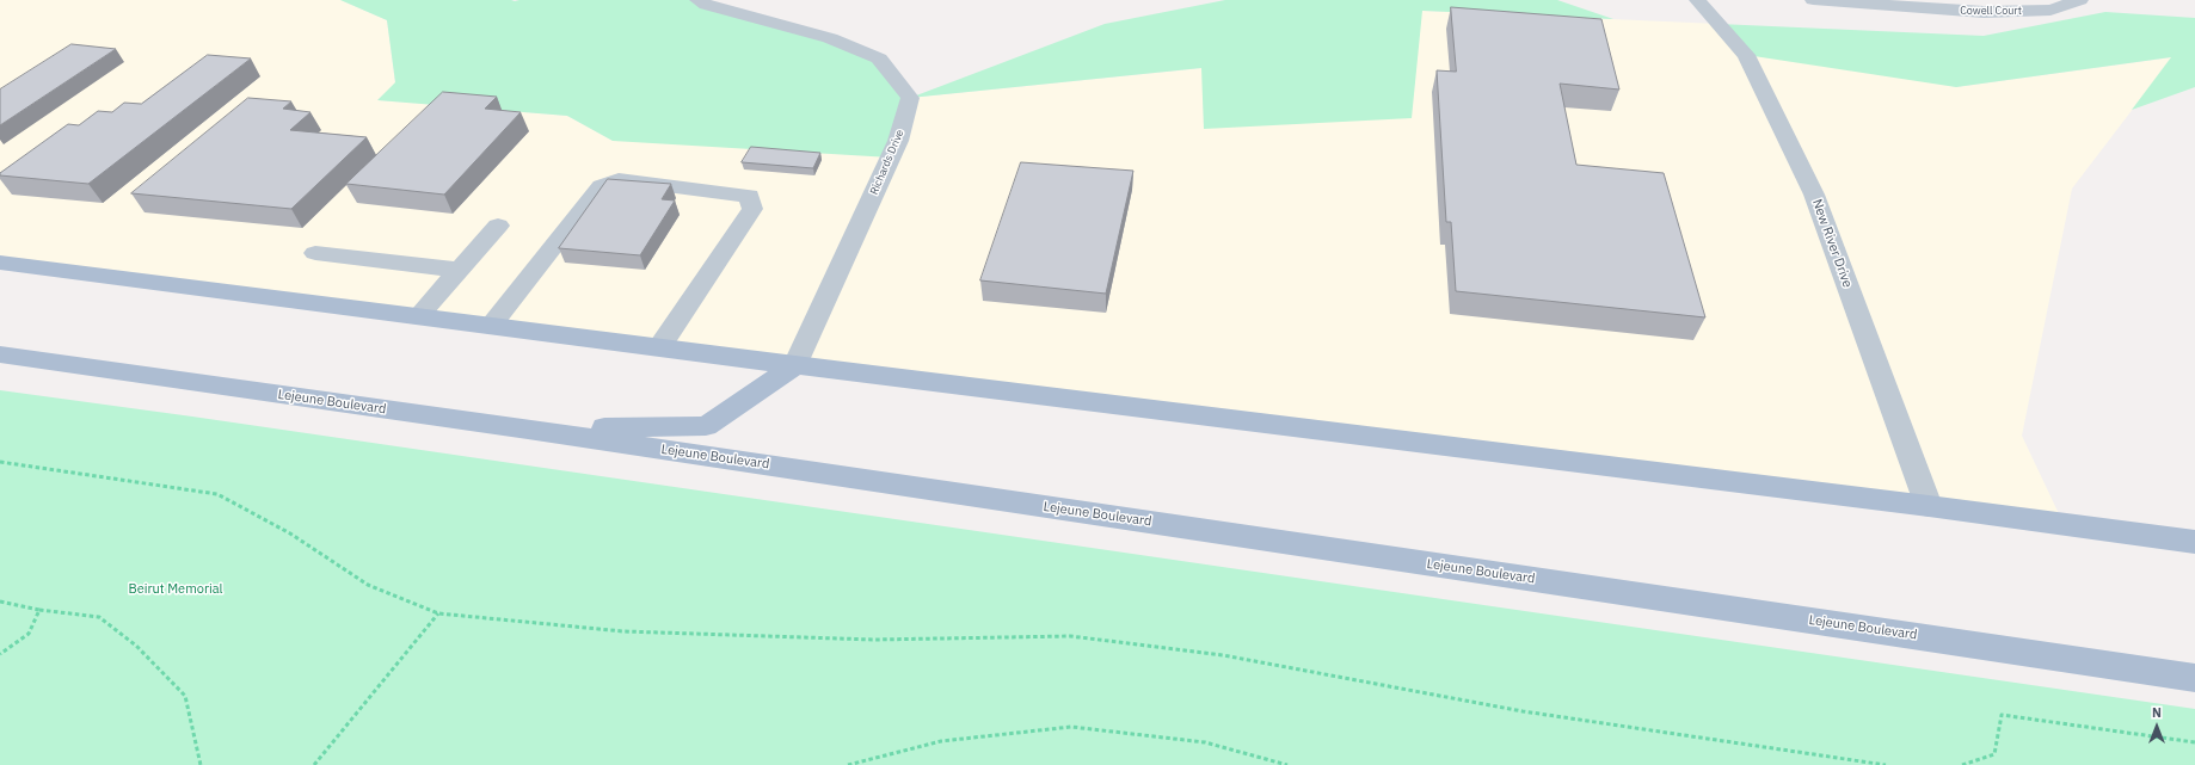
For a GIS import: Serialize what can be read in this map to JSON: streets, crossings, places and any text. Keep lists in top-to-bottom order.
{
  "streets": {
    "main road": ["Lejeune Boulevard"],
    "street": ["Cowell Court", "Richards Drive", "New River Drive"]
  },
  "parks": ["Beirut Memorial"],
  "north": "top"
}
